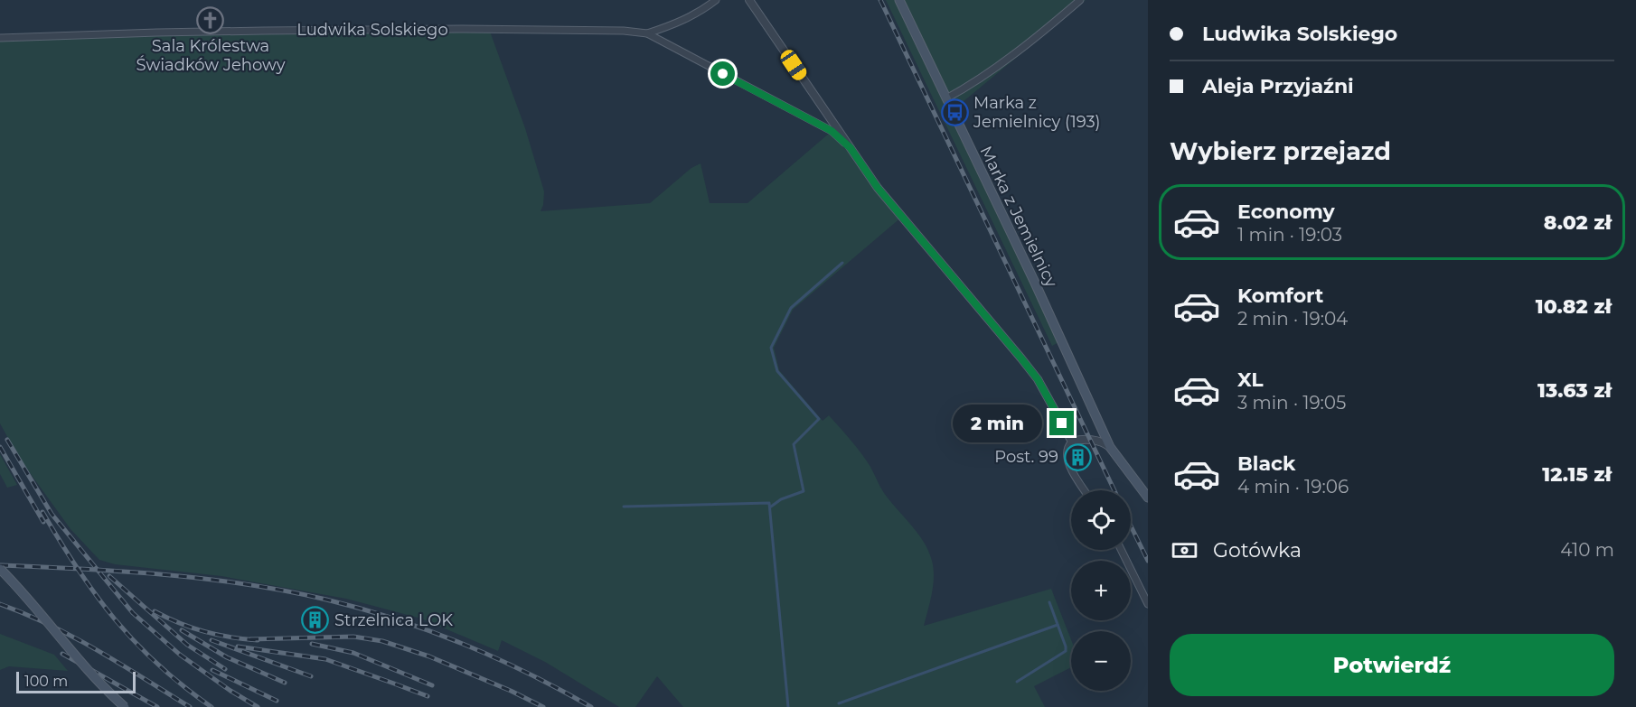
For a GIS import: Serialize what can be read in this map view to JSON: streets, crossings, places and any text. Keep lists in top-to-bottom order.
{
  "streets": {
    "main road": ["Marka z Jemielnicy"],
    "street": ["Ludwika Solskiego"]
  },
  "places": {
    "church": ["Sala Królestwa Świadków Jehowy"],
    "bus stop": ["Marka z Jemielnicy (193)"],
    "building": ["Post. 99", "Strzelnica LOK"]
  },
  "scale_bar": "100 m",
  "page": {
    "banner": ["Ludwika Solskiego", "Aleja Przyjaźni"],
    "heading": "Wybierz przejazd",
    "list": [
      {
        "name": "Economy",
        "note": "1 min · 19:03",
        "value": "8.02 zł"
      },
      {
        "name": "Komfort",
        "note": "2 min · 19:04",
        "value": "10.82 zł"
      },
      {
        "name": "XL",
        "note": "3 min · 19:05",
        "value": "13.63 zł"
      },
      {
        "name": "Black",
        "note": "4 min · 19:06",
        "value": "12.15 zł"
      }
    ],
    "bubble": "2 min",
    "map_buttons": ["+", "−"],
    "pay": ["Gotówka", "410 m"],
    "buttons": "Potwierdź",
    "scale": "100 m"
  }
}
